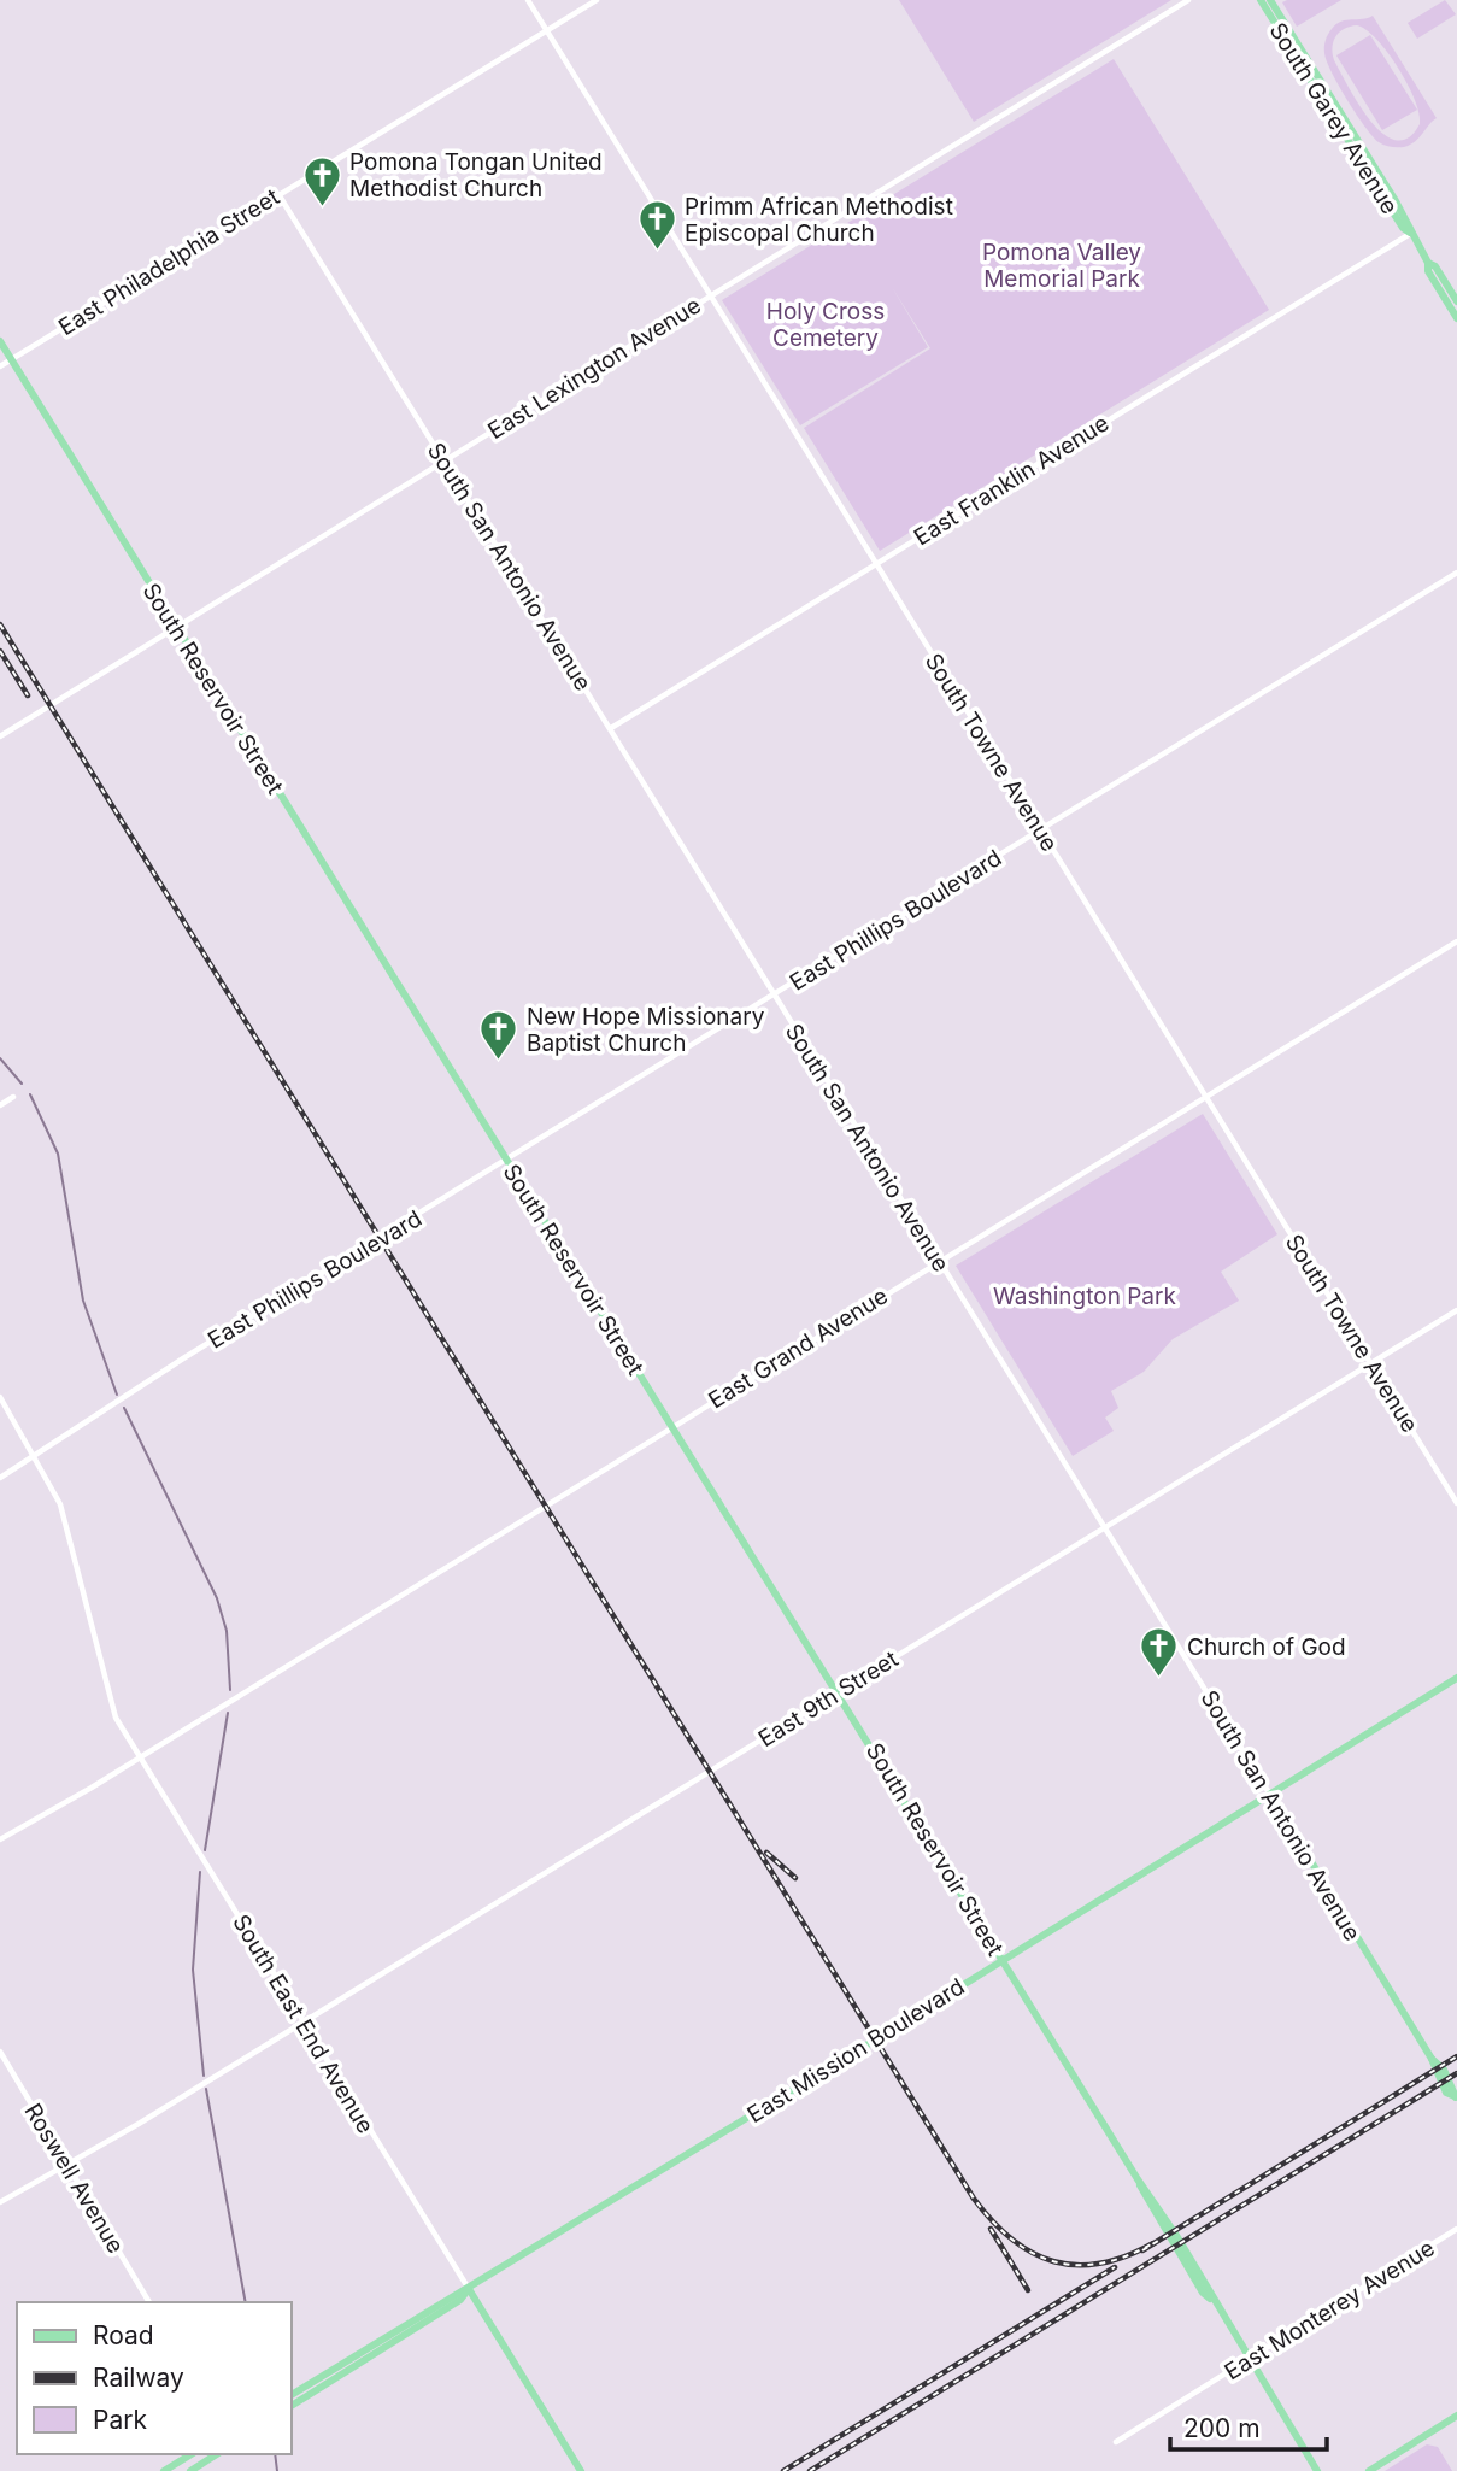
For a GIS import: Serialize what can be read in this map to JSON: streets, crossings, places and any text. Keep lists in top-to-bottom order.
{
  "streets": {
    "main road": [
      "South Garey Avenue",
      "South San Antonio Avenue",
      "South Reservoir Street",
      "South East End Avenue",
      "East Mission Boulevard"
    ],
    "street": [
      "East Philadelphia Street",
      "East Lexington Avenue",
      "East Franklin Avenue",
      "South Towne Avenue",
      "East Phillips Boulevard",
      "East Grand Avenue",
      "East 9th Street",
      "Roswell Avenue",
      "East Monterey Avenue"
    ]
  },
  "crossings": [
    ["South Garey Avenue", "East Franklin Avenue"],
    ["East Philadelphia Street", "South San Antonio Avenue"],
    ["East Philadelphia Street", "South Reservoir Street"],
    ["East Philadelphia Street", "South Towne Avenue"],
    ["East Lexington Avenue", "South San Antonio Avenue"],
    ["East Lexington Avenue", "South Reservoir Street"],
    ["East Lexington Avenue", "South Towne Avenue"],
    ["East Franklin Avenue", "South San Antonio Avenue"],
    ["East Franklin Avenue", "South Towne Avenue"],
    ["South San Antonio Avenue", "East Phillips Boulevard"],
    ["South San Antonio Avenue", "East Grand Avenue"],
    ["South San Antonio Avenue", "East 9th Street"],
    ["South San Antonio Avenue", "East Mission Boulevard"],
    ["South Reservoir Street", "East Phillips Boulevard"],
    ["South Reservoir Street", "East Grand Avenue"],
    ["South Reservoir Street", "East 9th Street"],
    ["South Reservoir Street", "East Mission Boulevard"],
    ["South Towne Avenue", "East Phillips Boulevard"],
    ["South Towne Avenue", "East Grand Avenue"],
    ["South Towne Avenue", "East 9th Street"],
    ["East Phillips Boulevard", "South East End Avenue"],
    ["East Grand Avenue", "South East End Avenue"],
    ["East 9th Street", "South East End Avenue"],
    ["East 9th Street", "Roswell Avenue"],
    ["South East End Avenue", "East Mission Boulevard"]
  ],
  "parks": ["Pomona Valley Memorial Park", "Holy Cross Cemetery", "Washington Park"],
  "places": {
    "church": [
      "Pomona Tongan United Methodist Church",
      "Primm African Methodist Episcopal Church",
      "New Hope Missionary Baptist Church",
      "Church of God"
    ]
  },
  "legend": ["Road", "Railway", "Park"],
  "scale_bar": "200 m"
}
